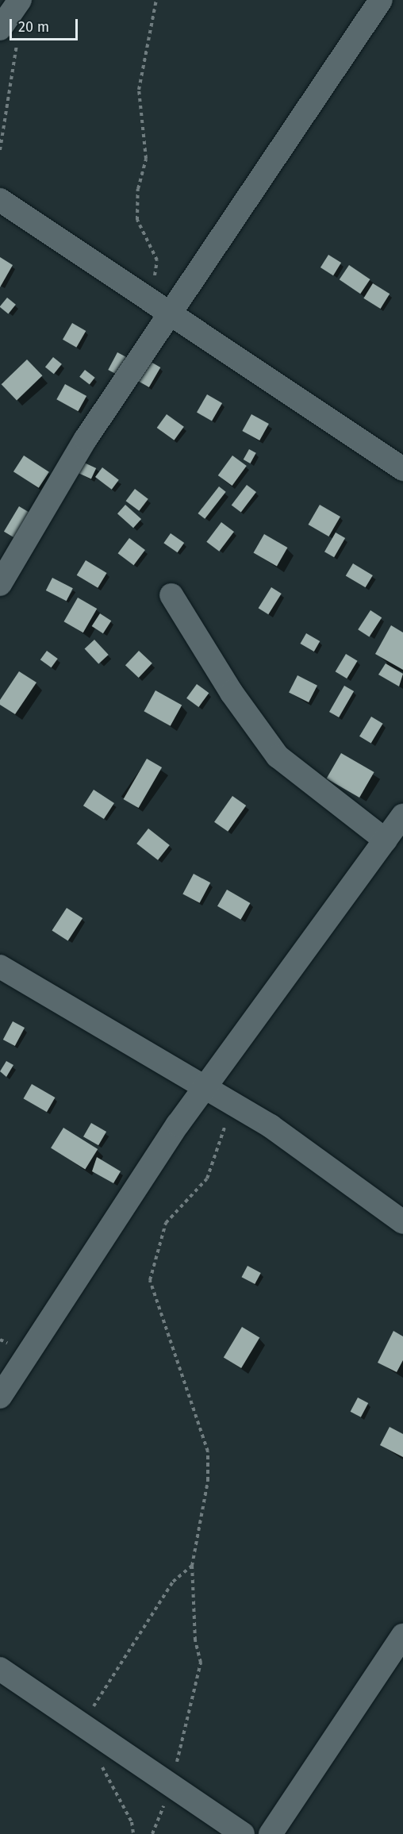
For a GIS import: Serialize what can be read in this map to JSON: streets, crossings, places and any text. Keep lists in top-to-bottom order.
{
  "scale_bar": "20 m"
}
